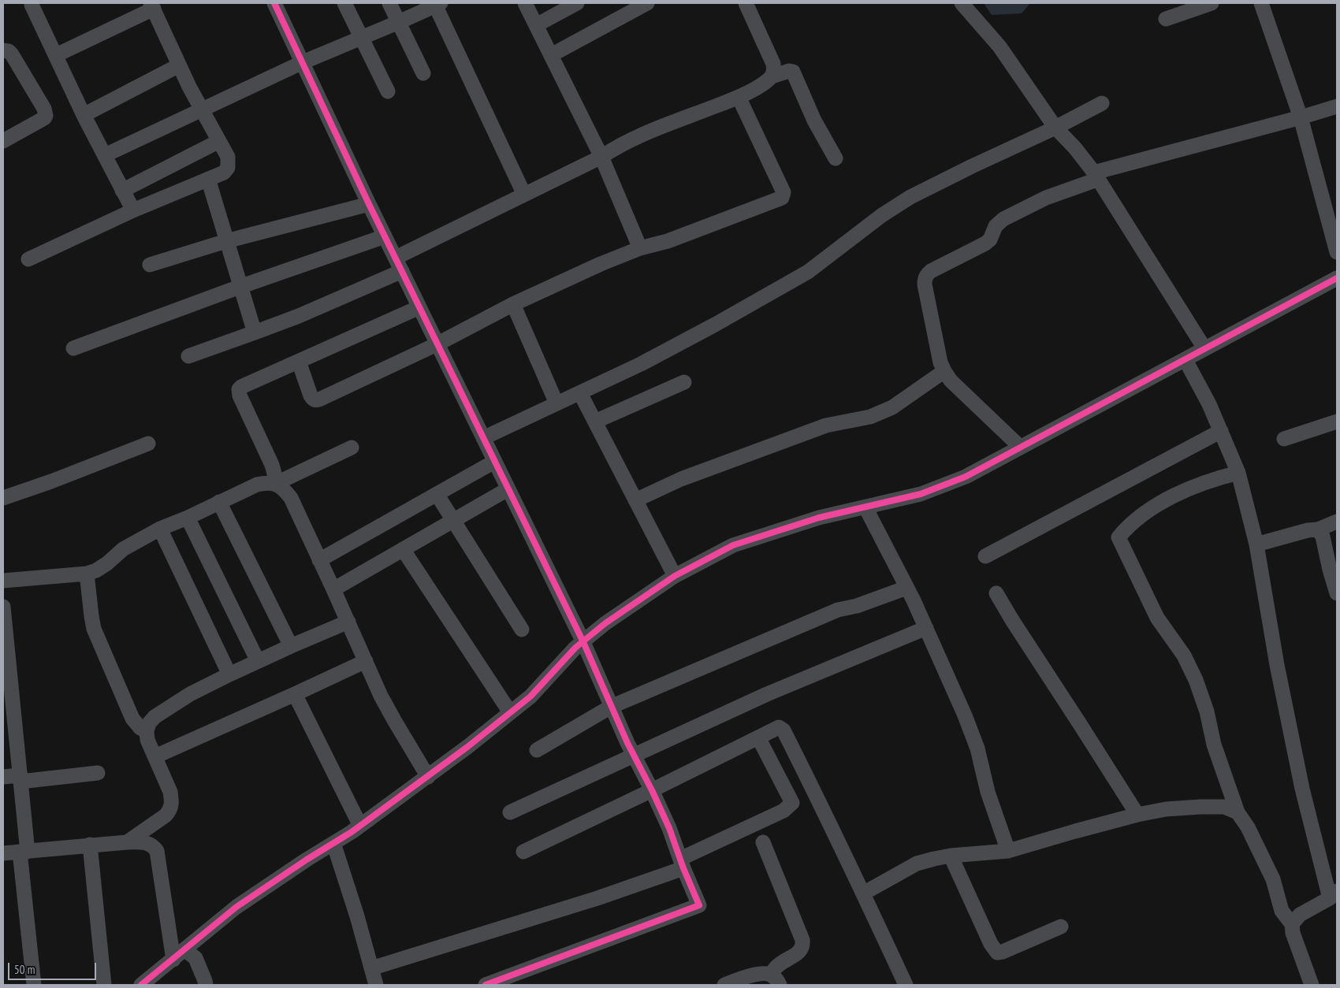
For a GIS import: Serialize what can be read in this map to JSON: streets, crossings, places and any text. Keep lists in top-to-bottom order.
{
  "scale_bar": "50 m"
}
